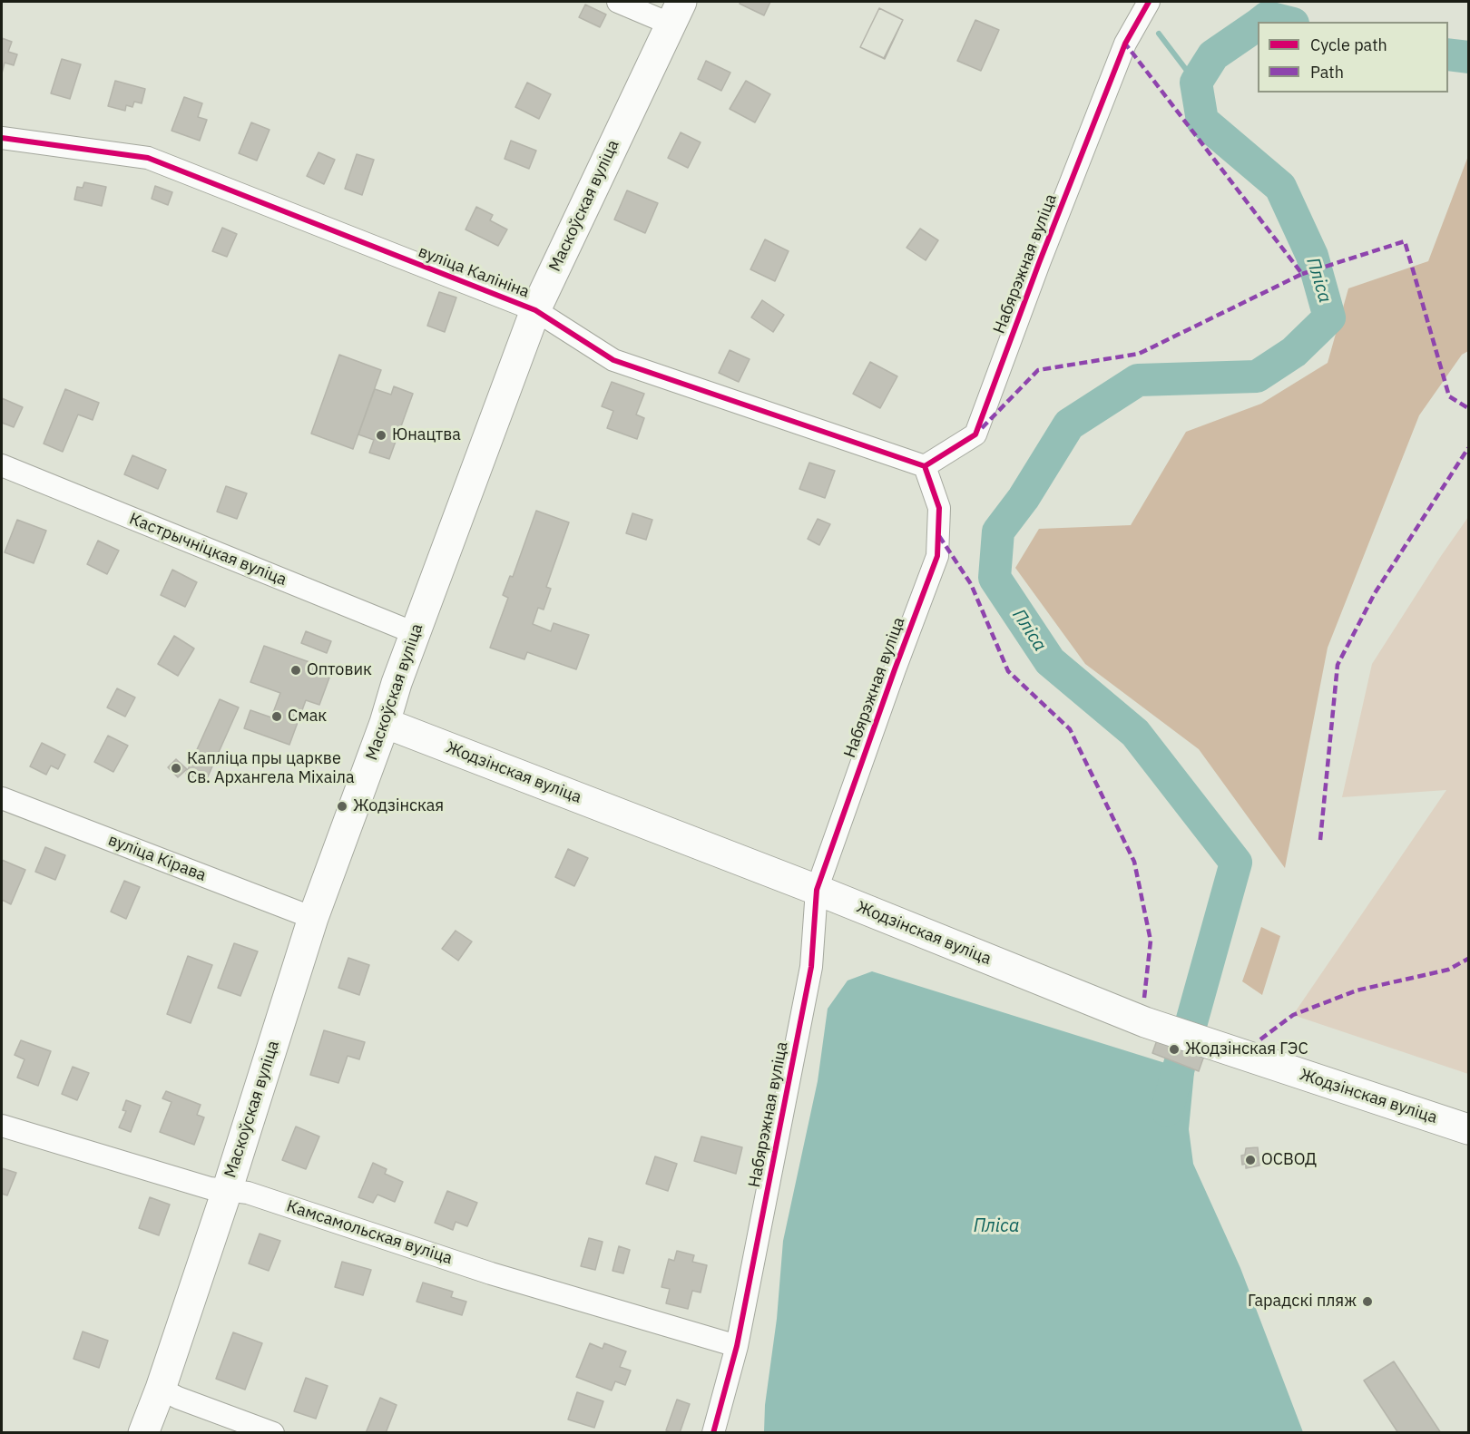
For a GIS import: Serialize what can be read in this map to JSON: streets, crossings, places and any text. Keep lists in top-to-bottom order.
{
  "streets": {
    "main road": ["Маскоўская вуліца", "Жодзінская вуліца"],
    "street": [
      "Набярэжная вуліца",
      "вуліца Калініна",
      "Кастрычніцкая вуліца",
      "вуліца Кірава",
      "Камсамольская вуліца"
    ]
  },
  "crossings": [
    ["Маскоўская вуліца", "вуліца Калініна"],
    ["Маскоўская вуліца", "Кастрычніцкая вуліца"],
    ["Маскоўская вуліца", "Жодзінская вуліца"],
    ["Маскоўская вуліца", "вуліца Кірава"],
    ["Маскоўская вуліца", "Камсамольская вуліца"],
    ["Набярэжная вуліца", "вуліца Калініна"],
    ["Набярэжная вуліца", "Жодзінская вуліца"],
    ["Набярэжная вуліца", "Камсамольская вуліца"]
  ],
  "water": ["Пліса"],
  "places": [
    "Юнацтва",
    "Оптовик",
    "Смак",
    "Капліца пры царкве Св. Архангела Міхаіла",
    "Жодзінская",
    "Жодзінская ГЭС",
    "ОСВОД",
    "Гарадскі пляж"
  ],
  "legend": ["Cycle path", "Path"]
}
